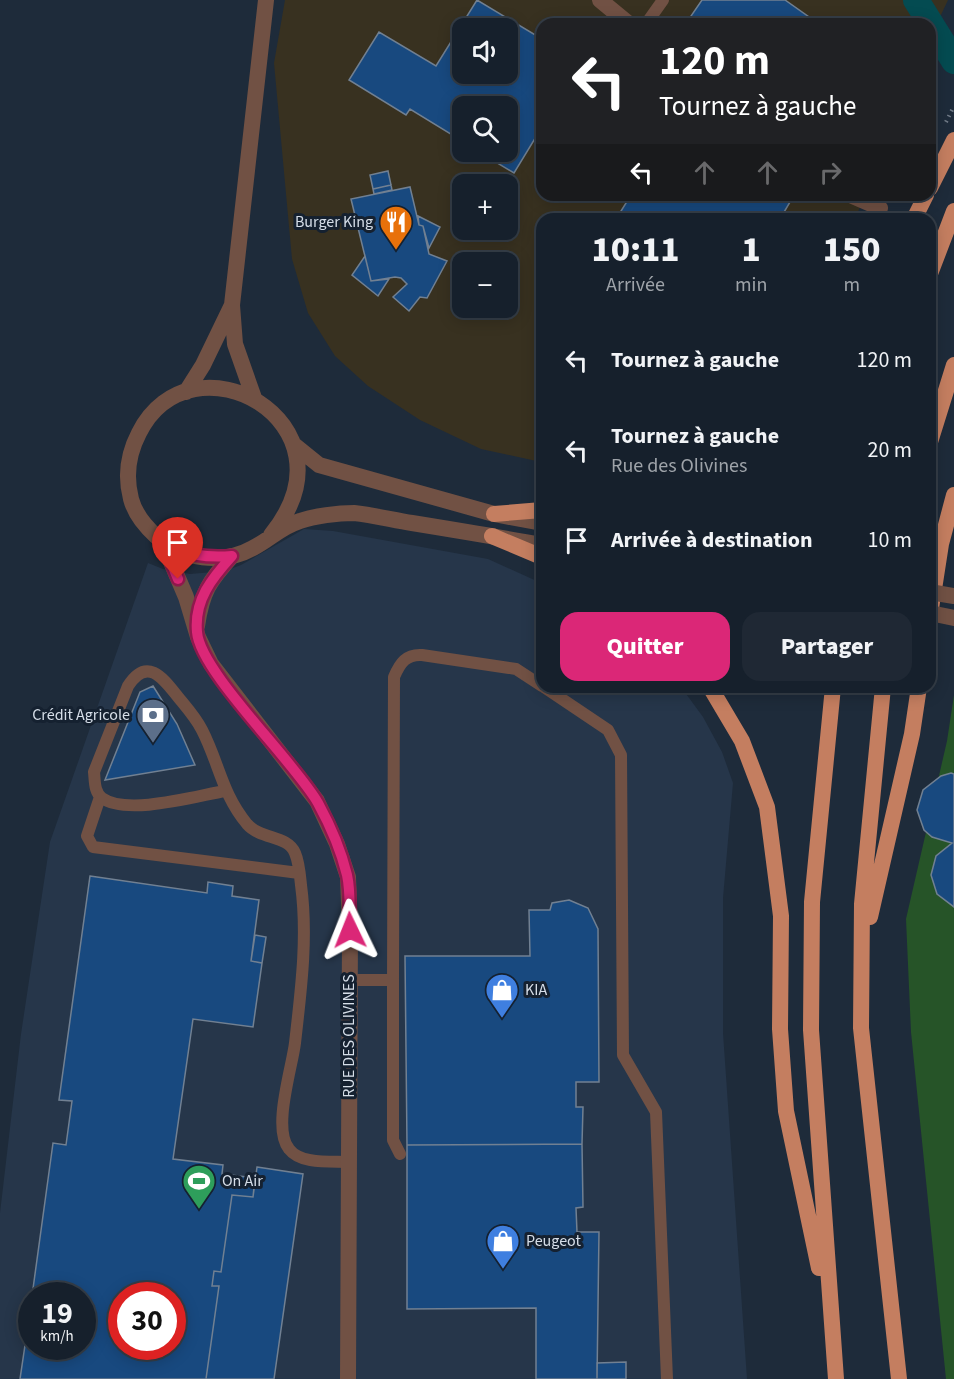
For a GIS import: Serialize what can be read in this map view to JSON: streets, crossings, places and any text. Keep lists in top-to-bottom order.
{
  "streets": {
    "street": ["RUE DES OLIVINES"]
  },
  "places": {
    "restaurant": ["Burger King"],
    "bank": ["Crédit Agricole"],
    "shop": ["KIA", "Peugeot"],
    "sports": ["On Air"]
  },
  "page": {
    "map_buttons": ["+", "−"],
    "turn": ["120 m", "Tournez à gauche"],
    "eta": [
      "10:11",
      "Arrivée",
      "1",
      "min",
      "150",
      "m"
    ],
    "list": [
      {
        "name": "Tournez à gauche",
        "value": "120 m"
      },
      {
        "name": "Tournez à gauche",
        "note": "Rue des Olivines",
        "value": "20 m"
      },
      {
        "name": "Arrivée à destination",
        "value": "10 m"
      }
    ],
    "buttons": ["Quitter", "Partager"],
    "speed": "19 km/h",
    "limit": "30"
  }
}
